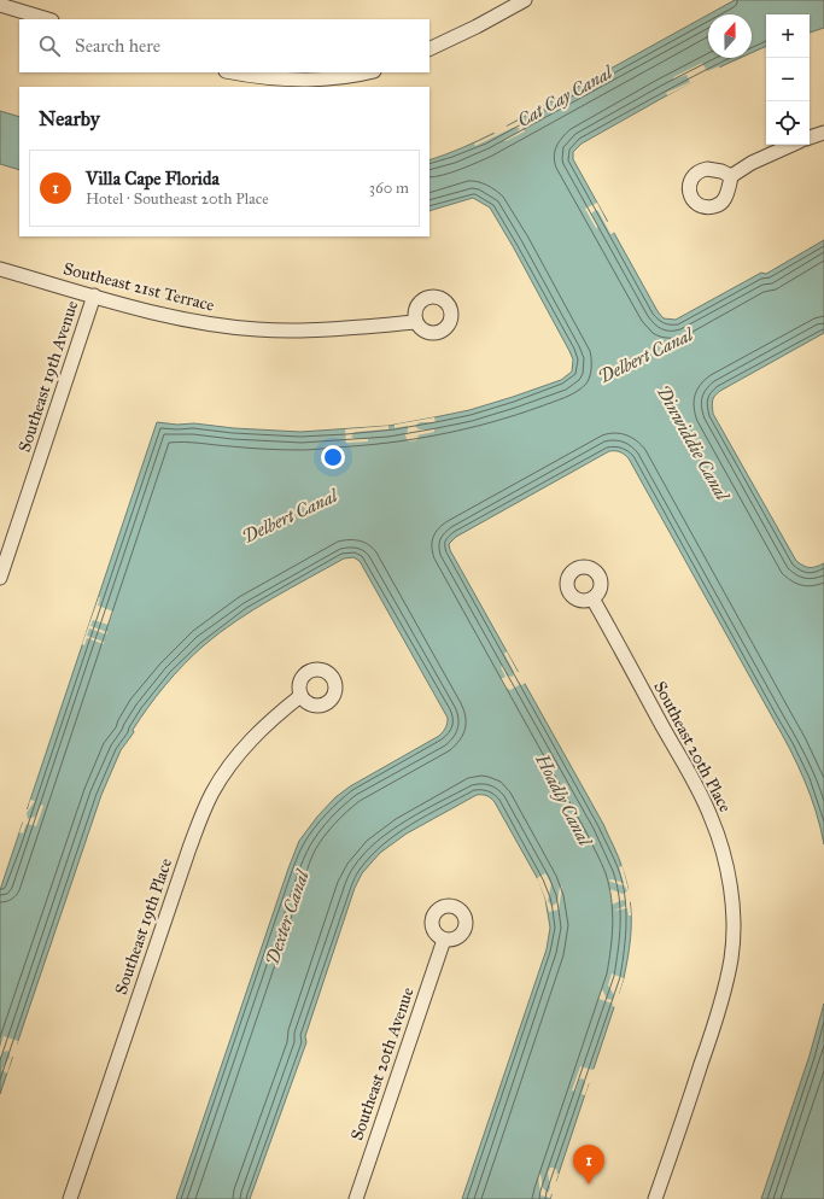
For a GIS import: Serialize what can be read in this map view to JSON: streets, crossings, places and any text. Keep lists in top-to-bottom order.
{
  "streets": {
    "street": [
      "Southeast 21st Terrace",
      "Southeast 19th Avenue",
      "Southeast 20th Place",
      "Southeast 19th Place",
      "Southeast 20th Avenue"
    ]
  },
  "crossings": [
    ["Southeast 21st Terrace", "Southeast 19th Avenue"]
  ],
  "water": [
    "Cat Cay Canal",
    "Delbert Canal",
    "Dinwiddie Canal",
    "Hoadly Canal",
    "Dexter Canal"
  ],
  "north": "top",
  "page": {
    "map_buttons": ["+", "−"],
    "search": "Search here",
    "heading": "Nearby",
    "list": [
      {
        "mark": "1",
        "name": "Villa Cape Florida",
        "note": "Hotel · Southeast 20th Place",
        "value": "360 m"
      }
    ],
    "pins": "1"
  }
}
